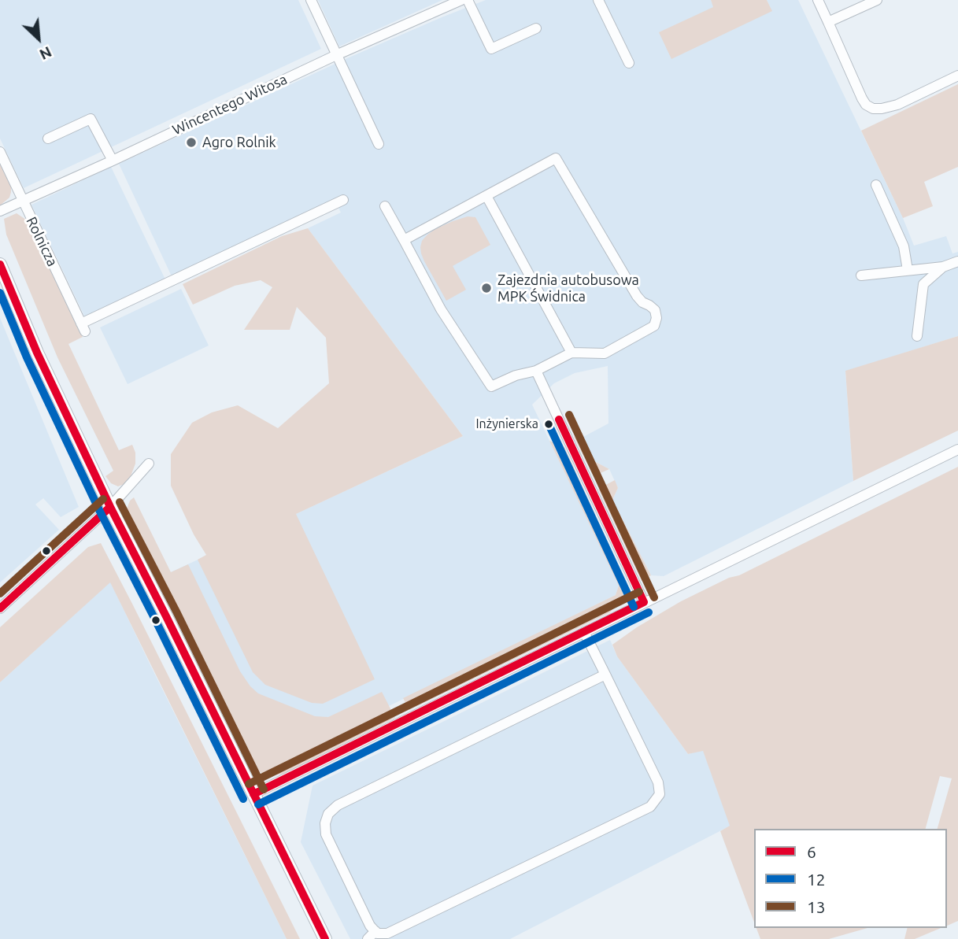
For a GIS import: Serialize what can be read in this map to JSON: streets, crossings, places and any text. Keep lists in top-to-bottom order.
{
  "streets": {
    "street": ["Wincentego Witosa", "Rolnicza"]
  },
  "crossings": [
    ["Wincentego Witosa", "Rolnicza"]
  ],
  "places": ["Agro Rolnik", "Zajezdnia autobusowa MPK Świdnica", "Inżynierska"],
  "lines": ["transit line 6", "transit line 12", "transit line 13"],
  "legend": ["6", "12", "13"],
  "north": "bottom right"
}
